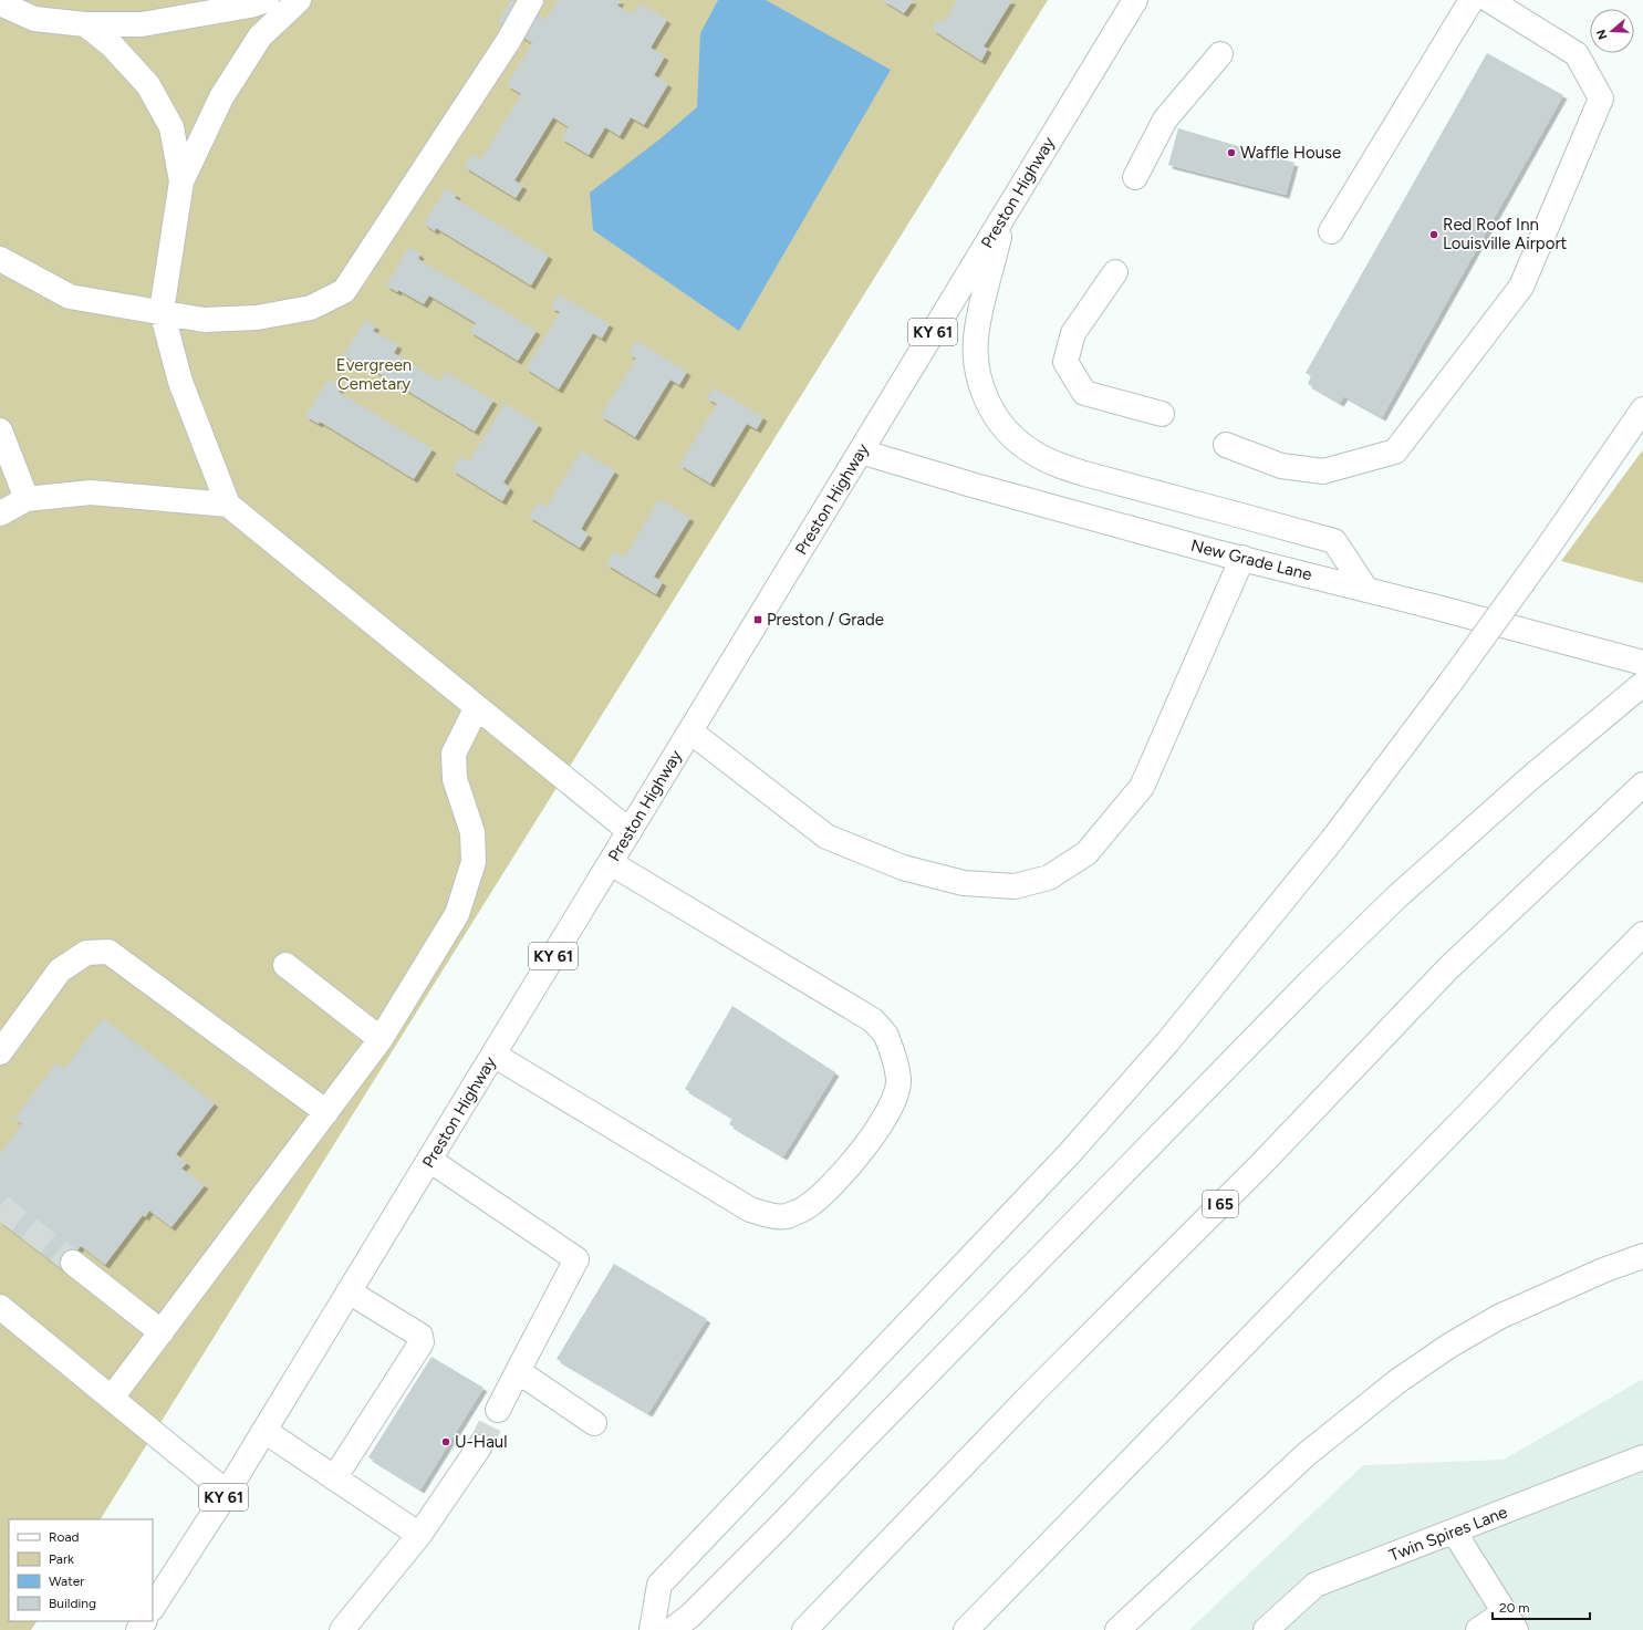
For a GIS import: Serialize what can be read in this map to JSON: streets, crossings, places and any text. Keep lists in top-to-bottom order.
{
  "streets": {
    "main road": [
      "Preston Highway",
      "KY 61",
      "New Grade Lane",
      "I 65",
      "Twin Spires Lane"
    ]
  },
  "crossings": [
    ["Preston Highway", "New Grade Lane"]
  ],
  "parks": ["Evergreen Cemetary"],
  "places": {
    "other": ["Waffle House", "Red Roof Inn Louisville Airport", "U-Haul"],
    "transit": ["Preston / Grade"]
  },
  "legend": [
    "Road",
    "Park",
    "Water",
    "Building"
  ],
  "scale_bar": "20 m",
  "north": "left"
}
